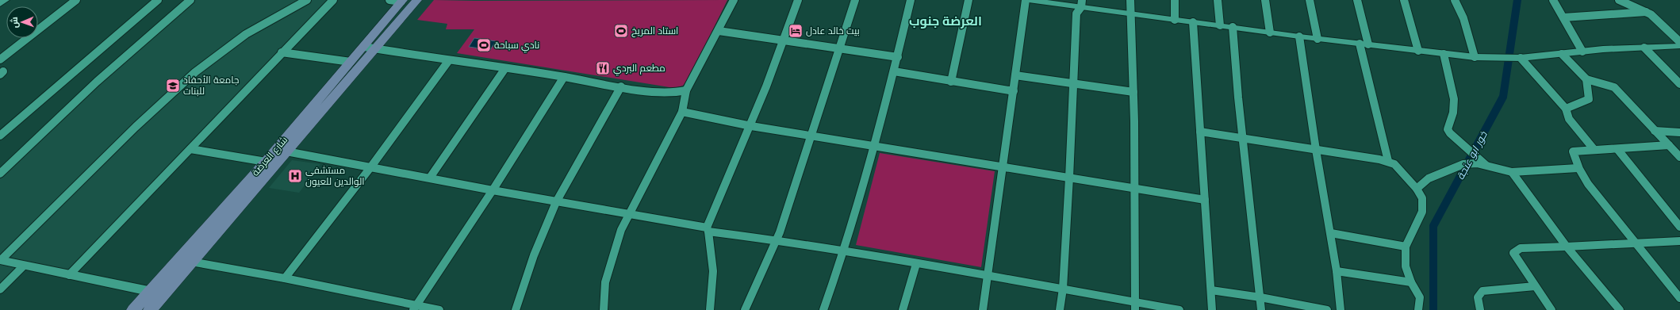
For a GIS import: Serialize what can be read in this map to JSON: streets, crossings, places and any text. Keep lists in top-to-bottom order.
{
  "streets": {
    "main road": ["شارع العرضة"]
  },
  "districts": ["العرضة جنوب"],
  "water": ["خور ابو عنجة"],
  "places": {
    "sports": ["استاد المريخ", "نادي سباحة"],
    "hotel": ["بيت خالد عادل"],
    "restaurant": ["مطعم البردي"],
    "school or university": ["جامعة الأحفاد للبنات"],
    "hospital": ["مستشفى الوالدين للعيون"]
  },
  "north": "left"
}
